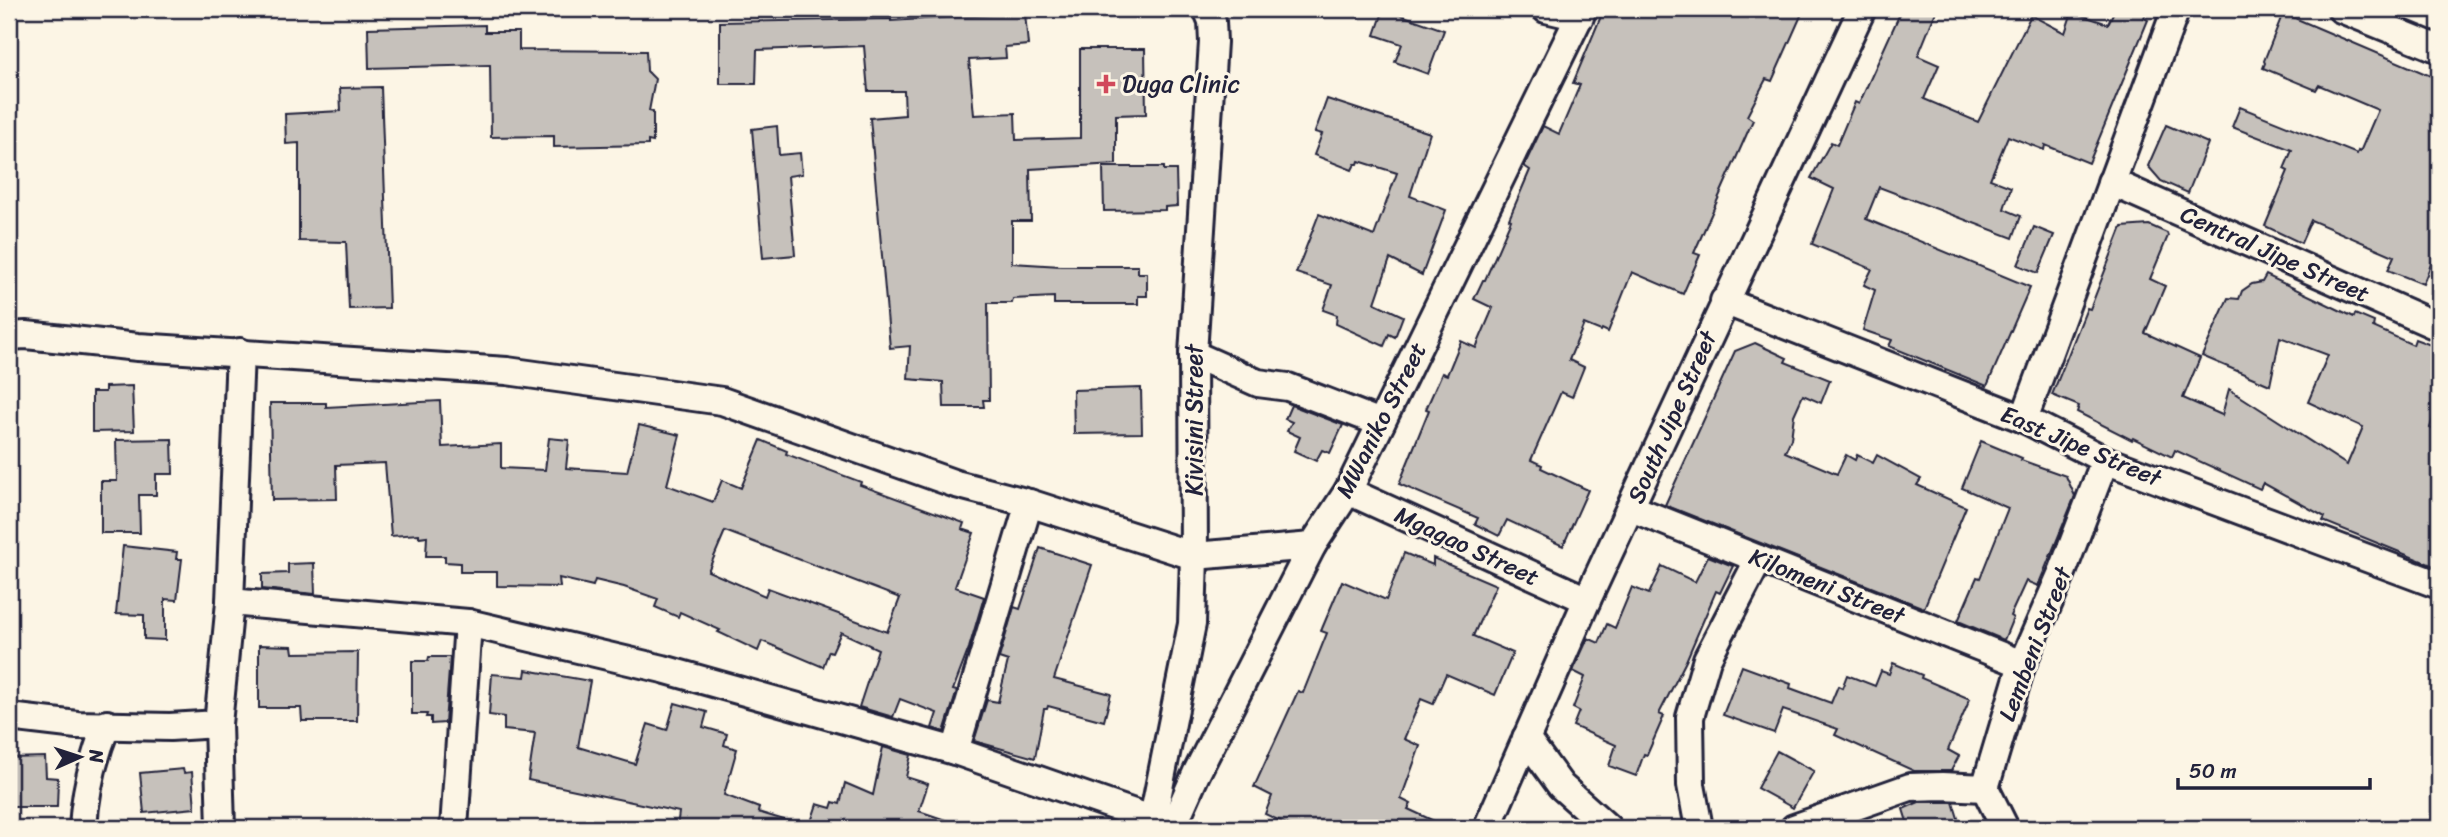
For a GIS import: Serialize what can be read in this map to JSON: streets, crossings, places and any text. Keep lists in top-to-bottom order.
{
  "streets": {
    "street": [
      "Central Jipe Street",
      "South Jipe Street",
      "Kivisini Street",
      "MWaniko Street",
      "East Jipe Street",
      "Mgagao Street",
      "Kilomeni Street",
      "Lembeni Street"
    ]
  },
  "crossings": [
    ["South Jipe Street", "East Jipe Street"],
    ["South Jipe Street", "Mgagao Street"],
    ["South Jipe Street", "Kilomeni Street"],
    ["Kivisini Street", "MWaniko Street"],
    ["MWaniko Street", "Mgagao Street"],
    ["East Jipe Street", "Lembeni Street"],
    ["Kilomeni Street", "Lembeni Street"]
  ],
  "places": {
    "health": ["Duga Clinic"]
  },
  "scale_bar": "50 m",
  "north": "right"
}
